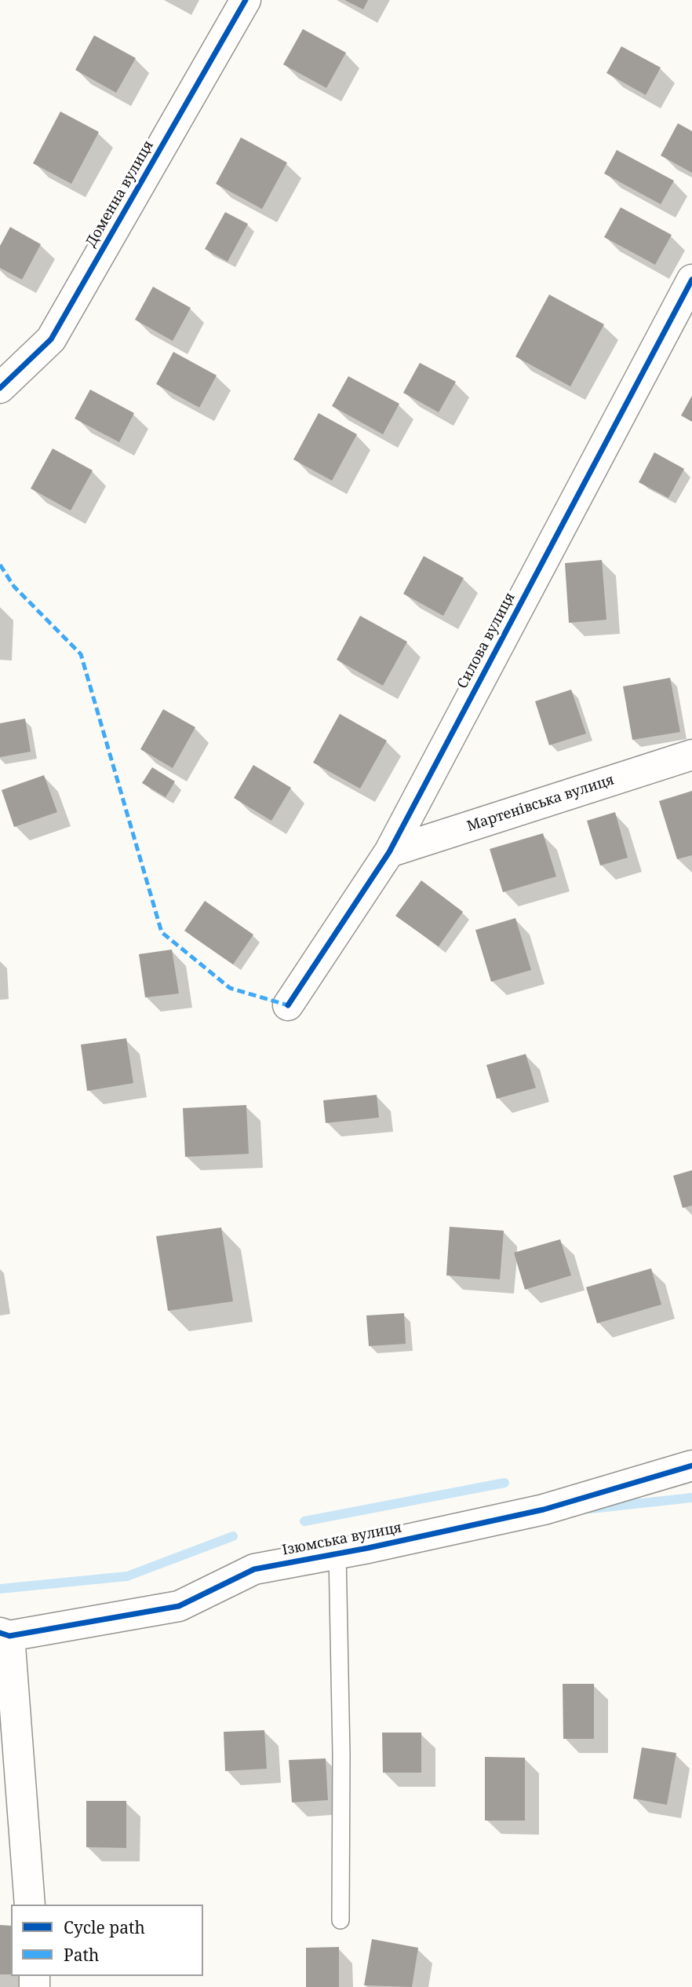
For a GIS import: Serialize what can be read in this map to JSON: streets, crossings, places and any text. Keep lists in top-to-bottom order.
{
  "streets": {
    "street": [
      "Доменна вулиця",
      "Силова вулиця",
      "Мартенівська вулиця",
      "Ізюмська вулиця"
    ]
  },
  "crossings": [
    ["Силова вулиця", "Мартенівська вулиця"]
  ],
  "legend": ["Cycle path", "Path"]
}
